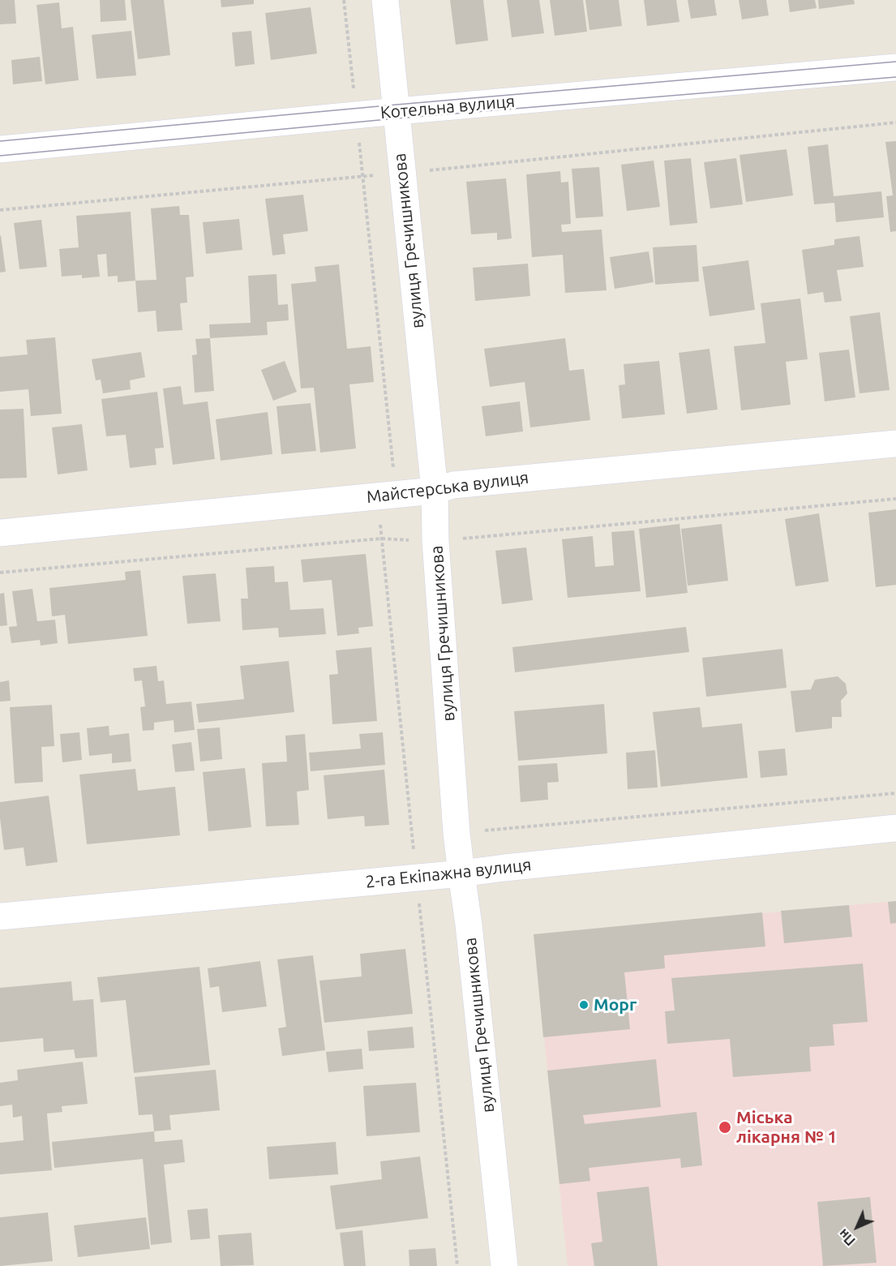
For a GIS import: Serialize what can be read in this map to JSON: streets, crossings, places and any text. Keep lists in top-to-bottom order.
{
  "streets": {
    "street": [
      "Котельна вулиця",
      "вулиця Гречишникова",
      "Майстерська вулиця",
      "2-га Екіпажна вулиця"
    ]
  },
  "crossings": [
    ["Котельна вулиця", "вулиця Гречишникова"],
    ["вулиця Гречишникова", "Майстерська вулиця"],
    ["вулиця Гречишникова", "2-га Екіпажна вулиця"]
  ],
  "places": ["Морг", "Міська лікарня № 1"],
  "north": "bottom left"
}
